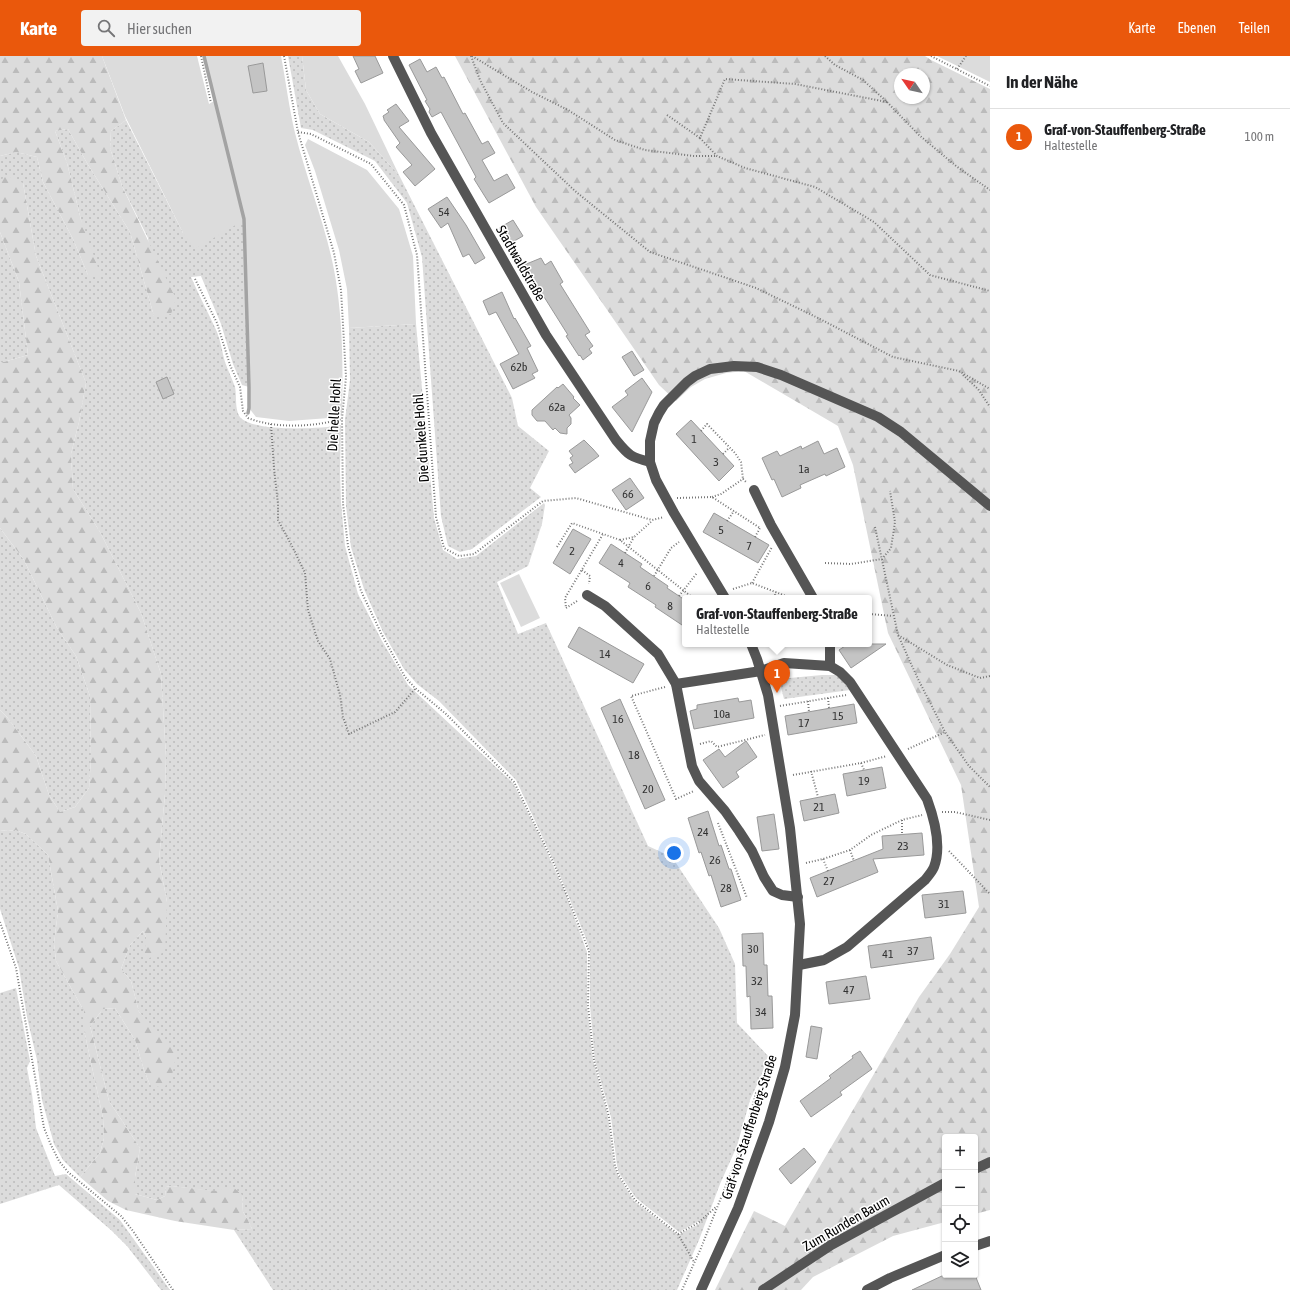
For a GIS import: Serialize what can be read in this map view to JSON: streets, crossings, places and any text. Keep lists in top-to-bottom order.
{
  "streets": {
    "street": ["Stadtwaldstraße", "Graf-von-Stauffenberg-Straße", "Zum Runden Baum"],
    "path": ["Die helle Hohl", "Die dunkele Hohl"]
  },
  "crossings": [
    ["Die helle Hohl", "Die dunkele Hohl"]
  ],
  "house_numbers": [
    "54",
    "62b",
    "62a",
    "1",
    "3",
    "1a",
    "66",
    "5",
    "7",
    "2",
    "4",
    "6",
    "8",
    "14",
    "10a",
    "15",
    "16",
    "17",
    "18",
    "19",
    "20",
    "21",
    "24",
    "23",
    "26",
    "27",
    "28",
    "31",
    "30",
    "37",
    "41",
    "32",
    "47",
    "34"
  ],
  "north": "top left",
  "page": {
    "header": "Karte",
    "search": "Hier suchen",
    "nav": ["Karte", "Ebenen", "Teilen"],
    "heading": "In der Nähe",
    "list": [
      {
        "mark": "1",
        "name": "Graf-von-Stauffenberg-Straße",
        "note": "Haltestelle",
        "value": "100 m"
      }
    ],
    "popup": ["Graf-von-Stauffenberg-Straße", "Haltestelle"],
    "pins": "1",
    "map_buttons": ["+", "−"]
  }
}
